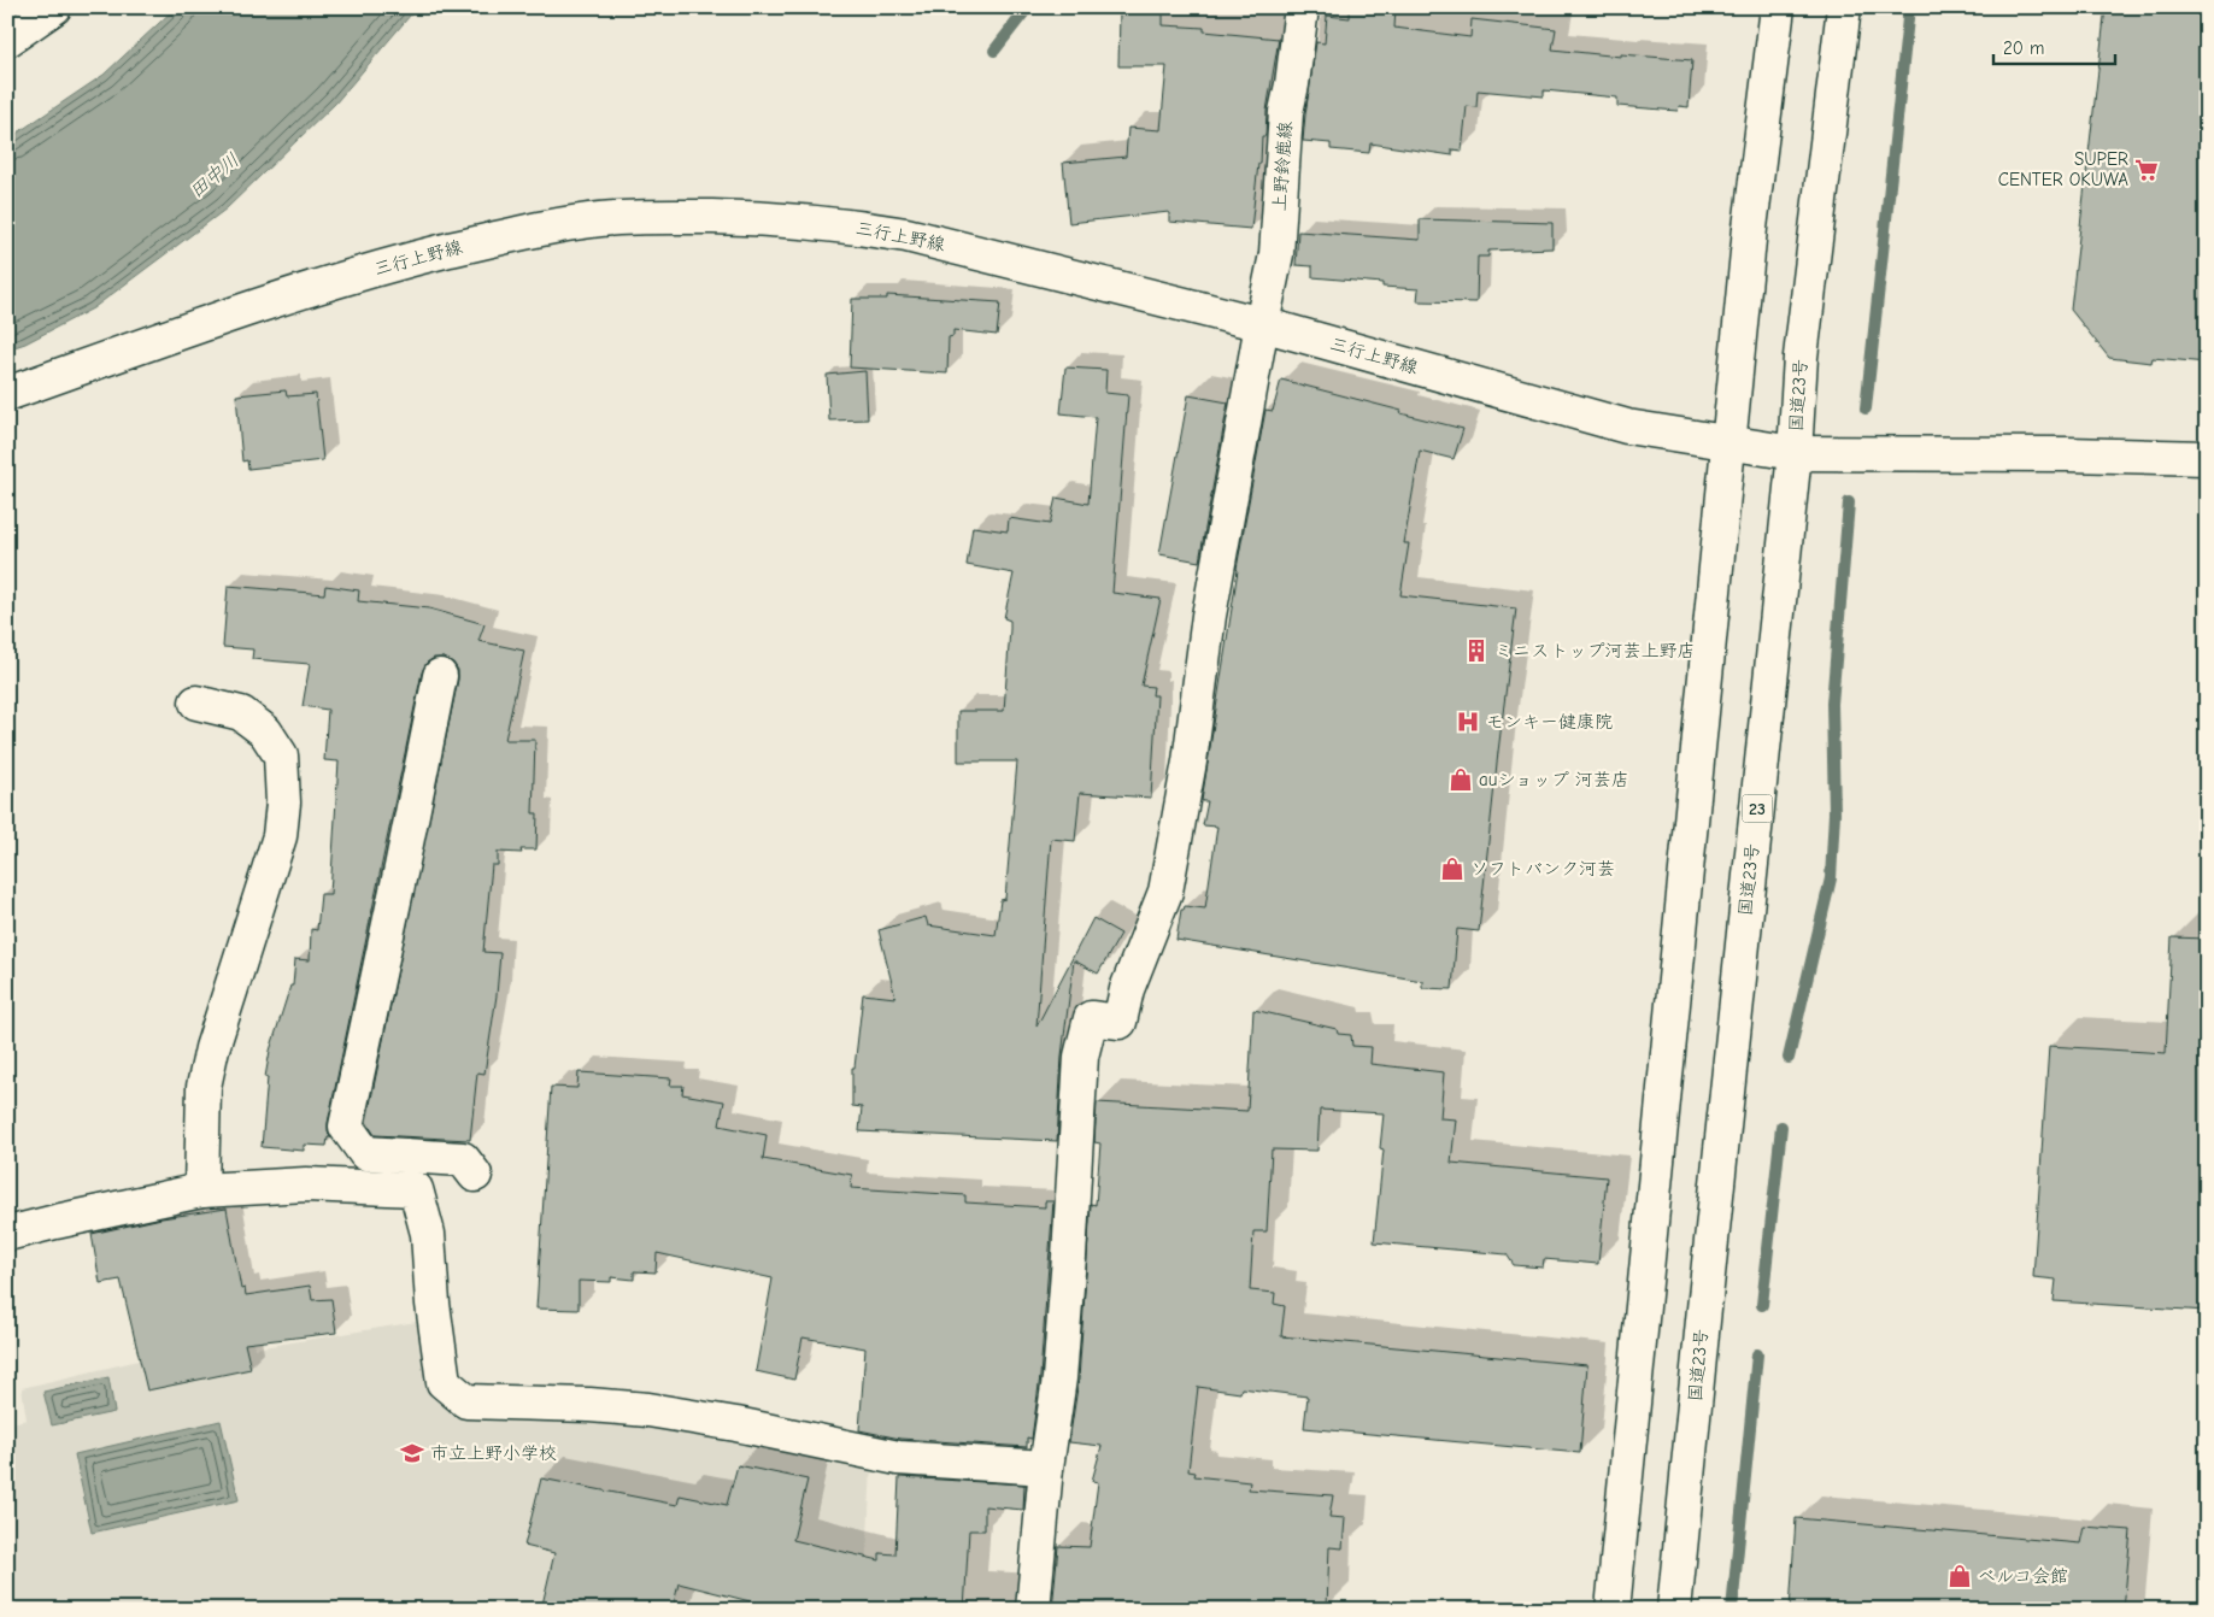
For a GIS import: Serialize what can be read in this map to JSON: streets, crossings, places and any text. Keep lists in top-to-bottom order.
{
  "streets": {
    "main road": [
      "上野鈴鹿線",
      "三行上野線",
      "国道23号",
      "23"
    ]
  },
  "crossings": [
    ["上野鈴鹿線", "三行上野線"],
    ["三行上野線", "国道23号"]
  ],
  "water": ["田中川"],
  "places": {
    "supermarket": ["SUPER CENTER OKUWA"],
    "building": ["ミニストップ河芸上野店"],
    "hospital": ["モンキー健康院"],
    "shop": ["auショップ 河芸店", "ソフトバンク河芸", "ベルコ会館"],
    "school or university": ["市立上野小学校"]
  },
  "scale_bar": "20 m"
}
